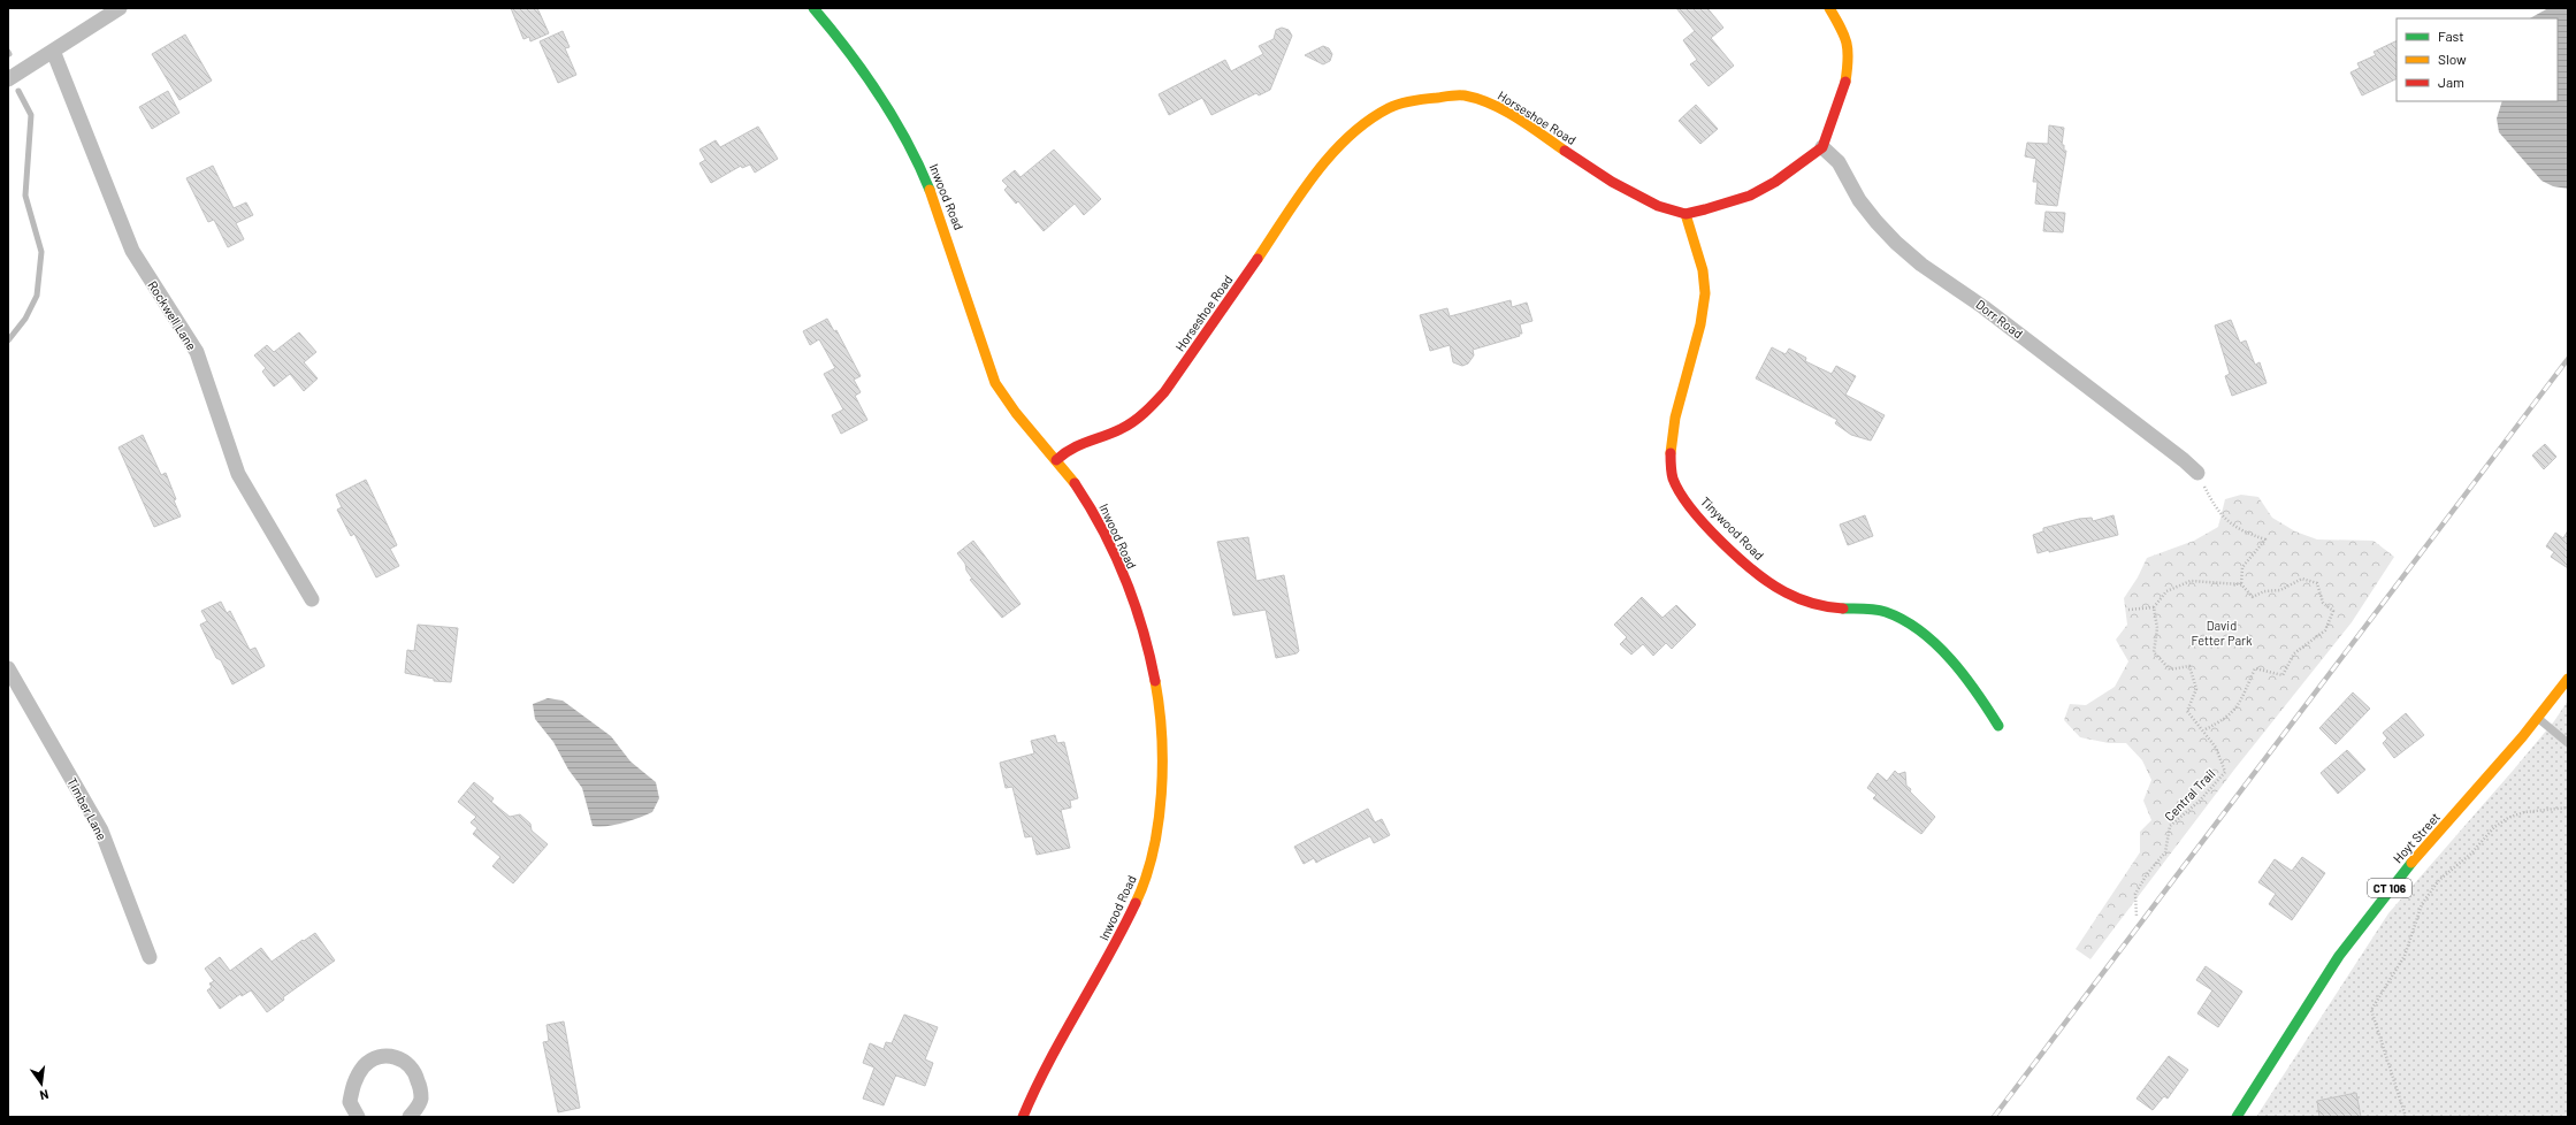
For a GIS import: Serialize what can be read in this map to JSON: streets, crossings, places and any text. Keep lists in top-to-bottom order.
{
  "streets": {
    "street": [
      "Horseshoe Road",
      "Inwood Road",
      "Rockwell Lane",
      "Dorr Road",
      "Tinywood Road",
      "Timber Lane",
      "Hoyt Street",
      "CT 106"
    ],
    "path": ["Central Trail"]
  },
  "crossings": [
    ["Horseshoe Road", "Inwood Road"],
    ["Horseshoe Road", "Tinywood Road"]
  ],
  "parks": ["David Fetter Park"],
  "legend": ["Fast", "Slow", "Jam"],
  "north": "bottom"
}
